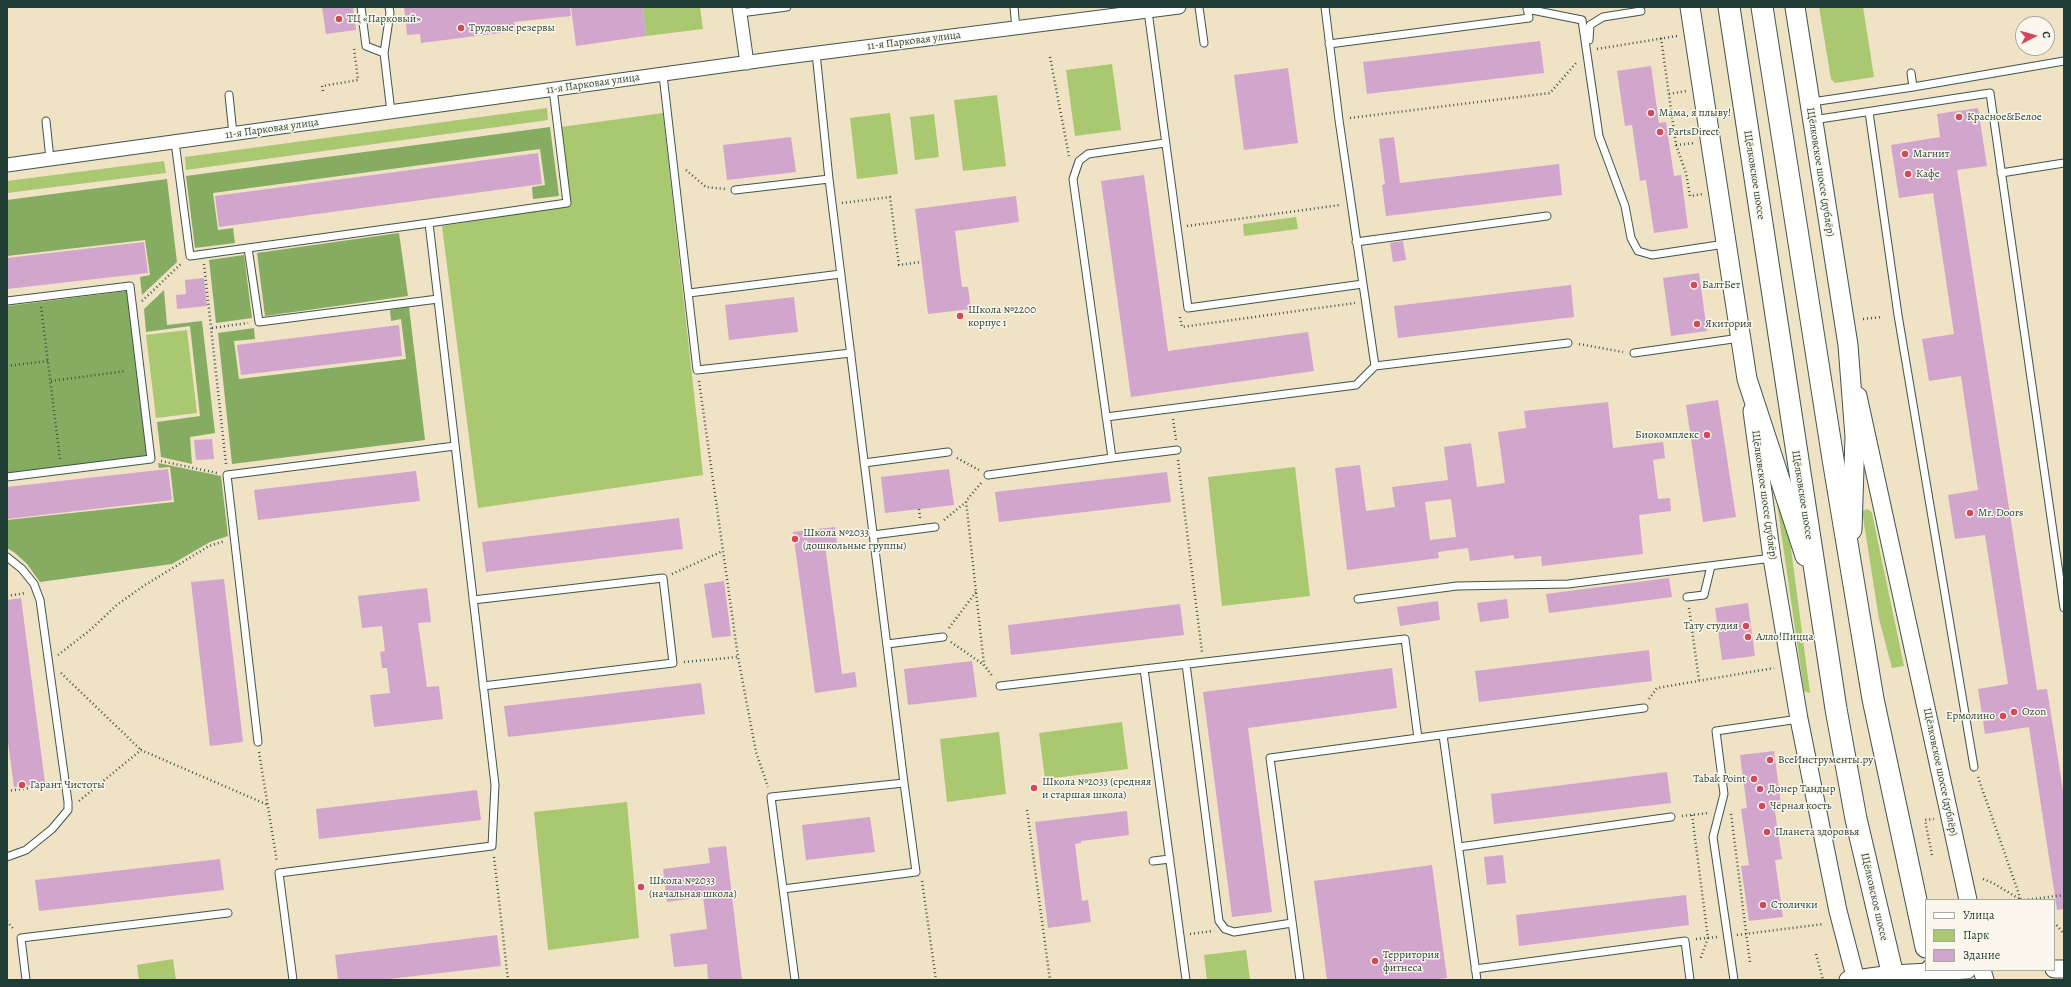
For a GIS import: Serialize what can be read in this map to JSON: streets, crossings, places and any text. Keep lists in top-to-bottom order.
{
  "streets": {
    "main road": ["Щёлковское шоссе (дублёр)", "Щёлковское шоссе"],
    "street": ["11-я Парковая улица"]
  },
  "places": [
    "ТЦ «Парковый»",
    "Трудовые резервы",
    "Мама, я плыву!",
    "Красное&Белое",
    "PartsDirect",
    "Магнит",
    "Кафе",
    "БалтБет",
    "Школа №2200 корпус 1",
    "Якитория",
    "Биокомплекс",
    "Mr. Doors",
    "Школа №2033 (дошкольные группы)",
    "Тату студия",
    "Алло!Пицца",
    "Ozon",
    "Ермолино",
    "ВсеИнструменты.ру",
    "Tabak Point",
    "Гарант Чистоты",
    "Школа №2033 (средняя и старшая школа)",
    "Донер Тандыр",
    "Чёрная кость",
    "Планета здоровья",
    "Школа №2033 (начальная школа)",
    "Столички",
    "Территория фитнеса"
  ],
  "legend": ["Улица", "Парк", "Здание"],
  "north": "right"
}
